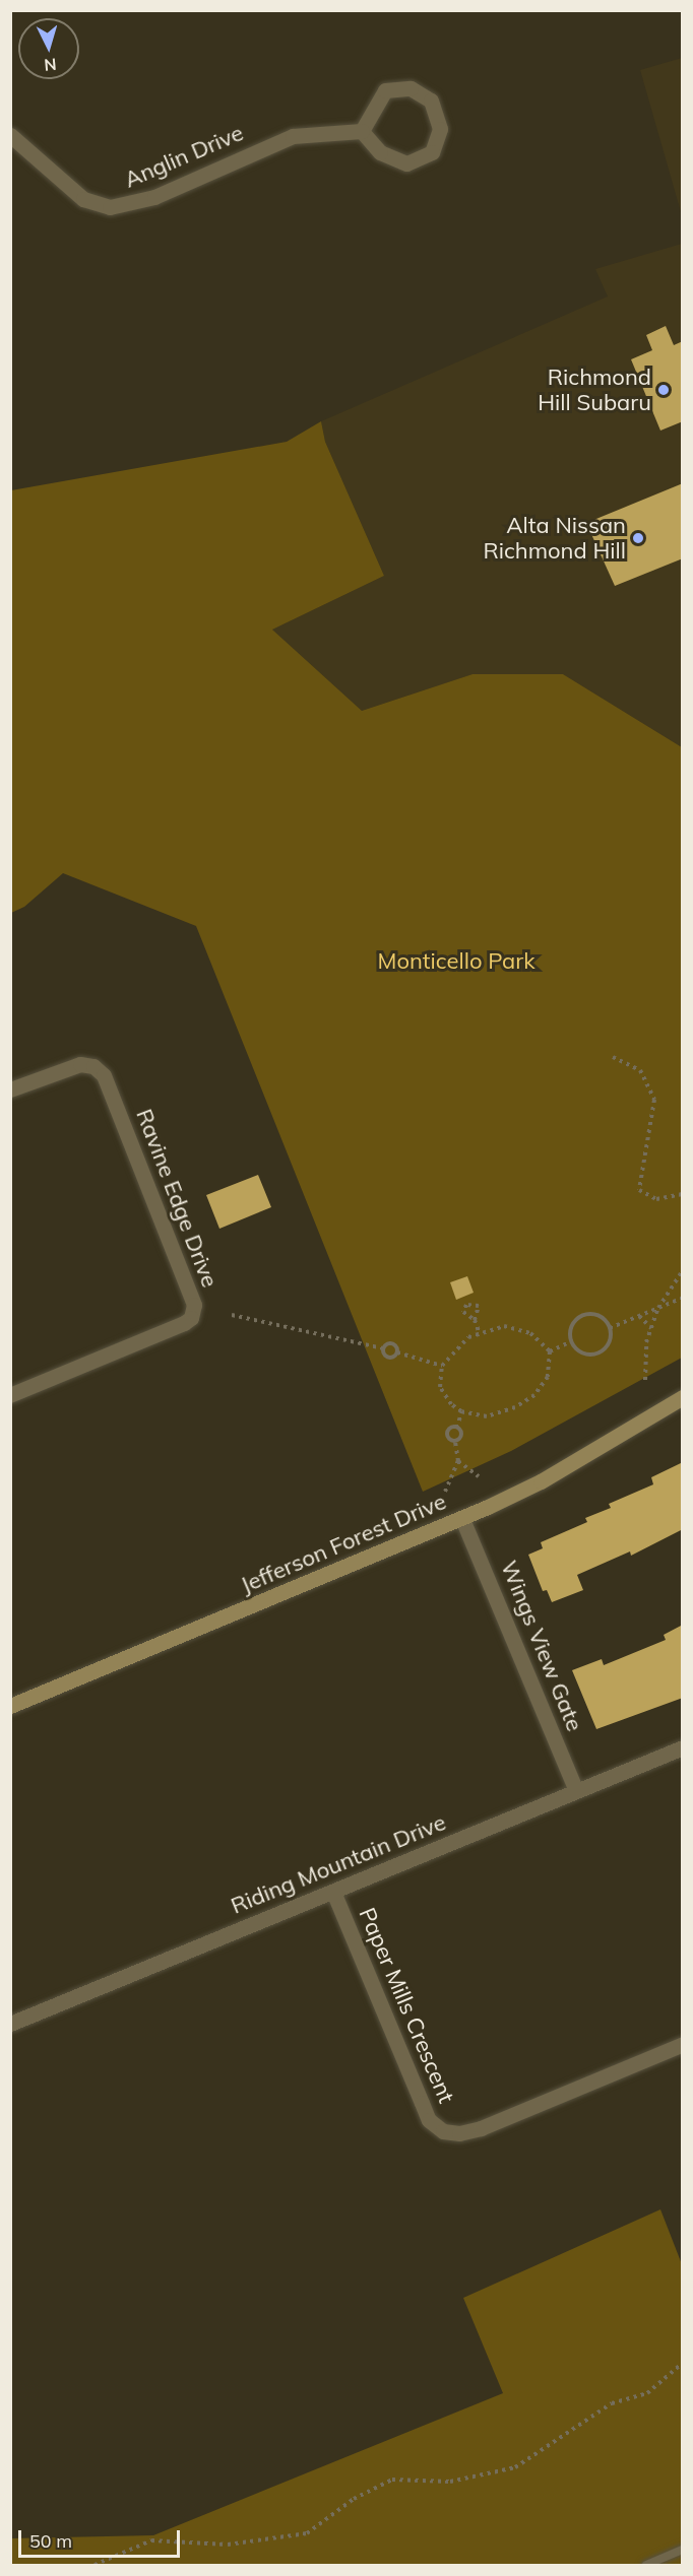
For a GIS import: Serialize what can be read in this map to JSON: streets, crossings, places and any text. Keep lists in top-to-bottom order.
{
  "streets": {
    "street": [
      "Anglin Drive",
      "Ravine Edge Drive",
      "Jefferson Forest Drive",
      "Wings View Gate",
      "Riding Mountain Drive",
      "Paper Mills Crescent"
    ]
  },
  "crossings": [
    ["Jefferson Forest Drive", "Wings View Gate"],
    ["Wings View Gate", "Riding Mountain Drive"],
    ["Riding Mountain Drive", "Paper Mills Crescent"]
  ],
  "parks": ["Monticello Park"],
  "places": ["Richmond Hill Subaru", "Alta Nissan Richmond Hill"],
  "scale_bar": "50 m",
  "north": "bottom"
}
